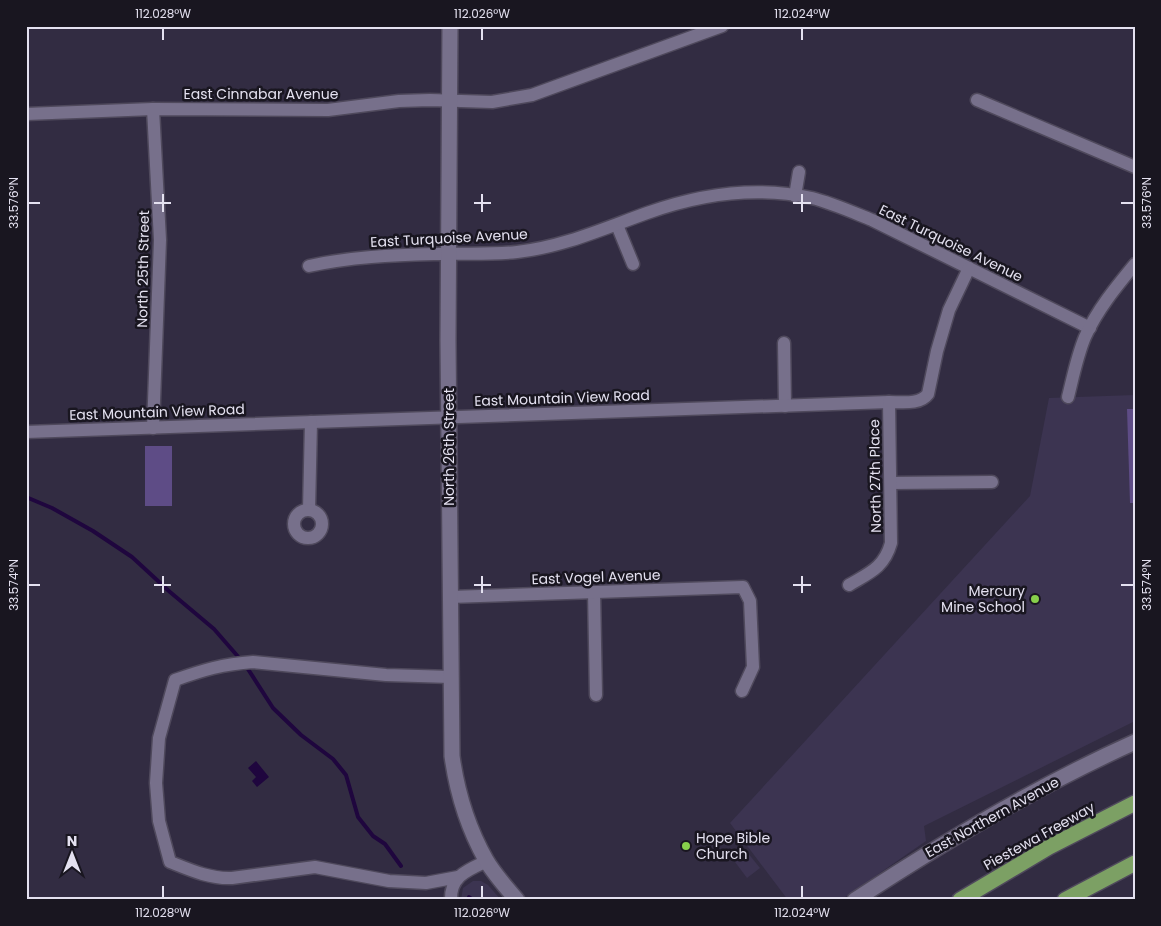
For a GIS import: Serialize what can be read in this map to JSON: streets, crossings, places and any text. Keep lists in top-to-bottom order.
{
  "streets": {
    "highway": ["Piestewa Freeway"],
    "street": [
      "East Cinnabar Avenue",
      "East Turquoise Avenue",
      "North 25th Street",
      "East Mountain View Road",
      "North 26th Street",
      "North 27th Place",
      "East Vogel Avenue",
      "East Northern Avenue"
    ]
  },
  "crossings": [
    ["East Cinnabar Avenue", "North 25th Street"],
    ["East Cinnabar Avenue", "North 26th Street"],
    ["East Turquoise Avenue", "North 26th Street"],
    ["East Turquoise Avenue", "North 27th Place"],
    ["North 25th Street", "East Mountain View Road"],
    ["East Mountain View Road", "North 26th Street"],
    ["East Mountain View Road", "North 27th Place"],
    ["North 26th Street", "East Vogel Avenue"]
  ],
  "places": ["Mercury Mine School", "Hope Bible Church"],
  "north": "top",
  "coordinates": [
    "112.028°W",
    "112.026°W",
    "112.024°W",
    "33.576°N",
    "33.574°N"
  ]
}
